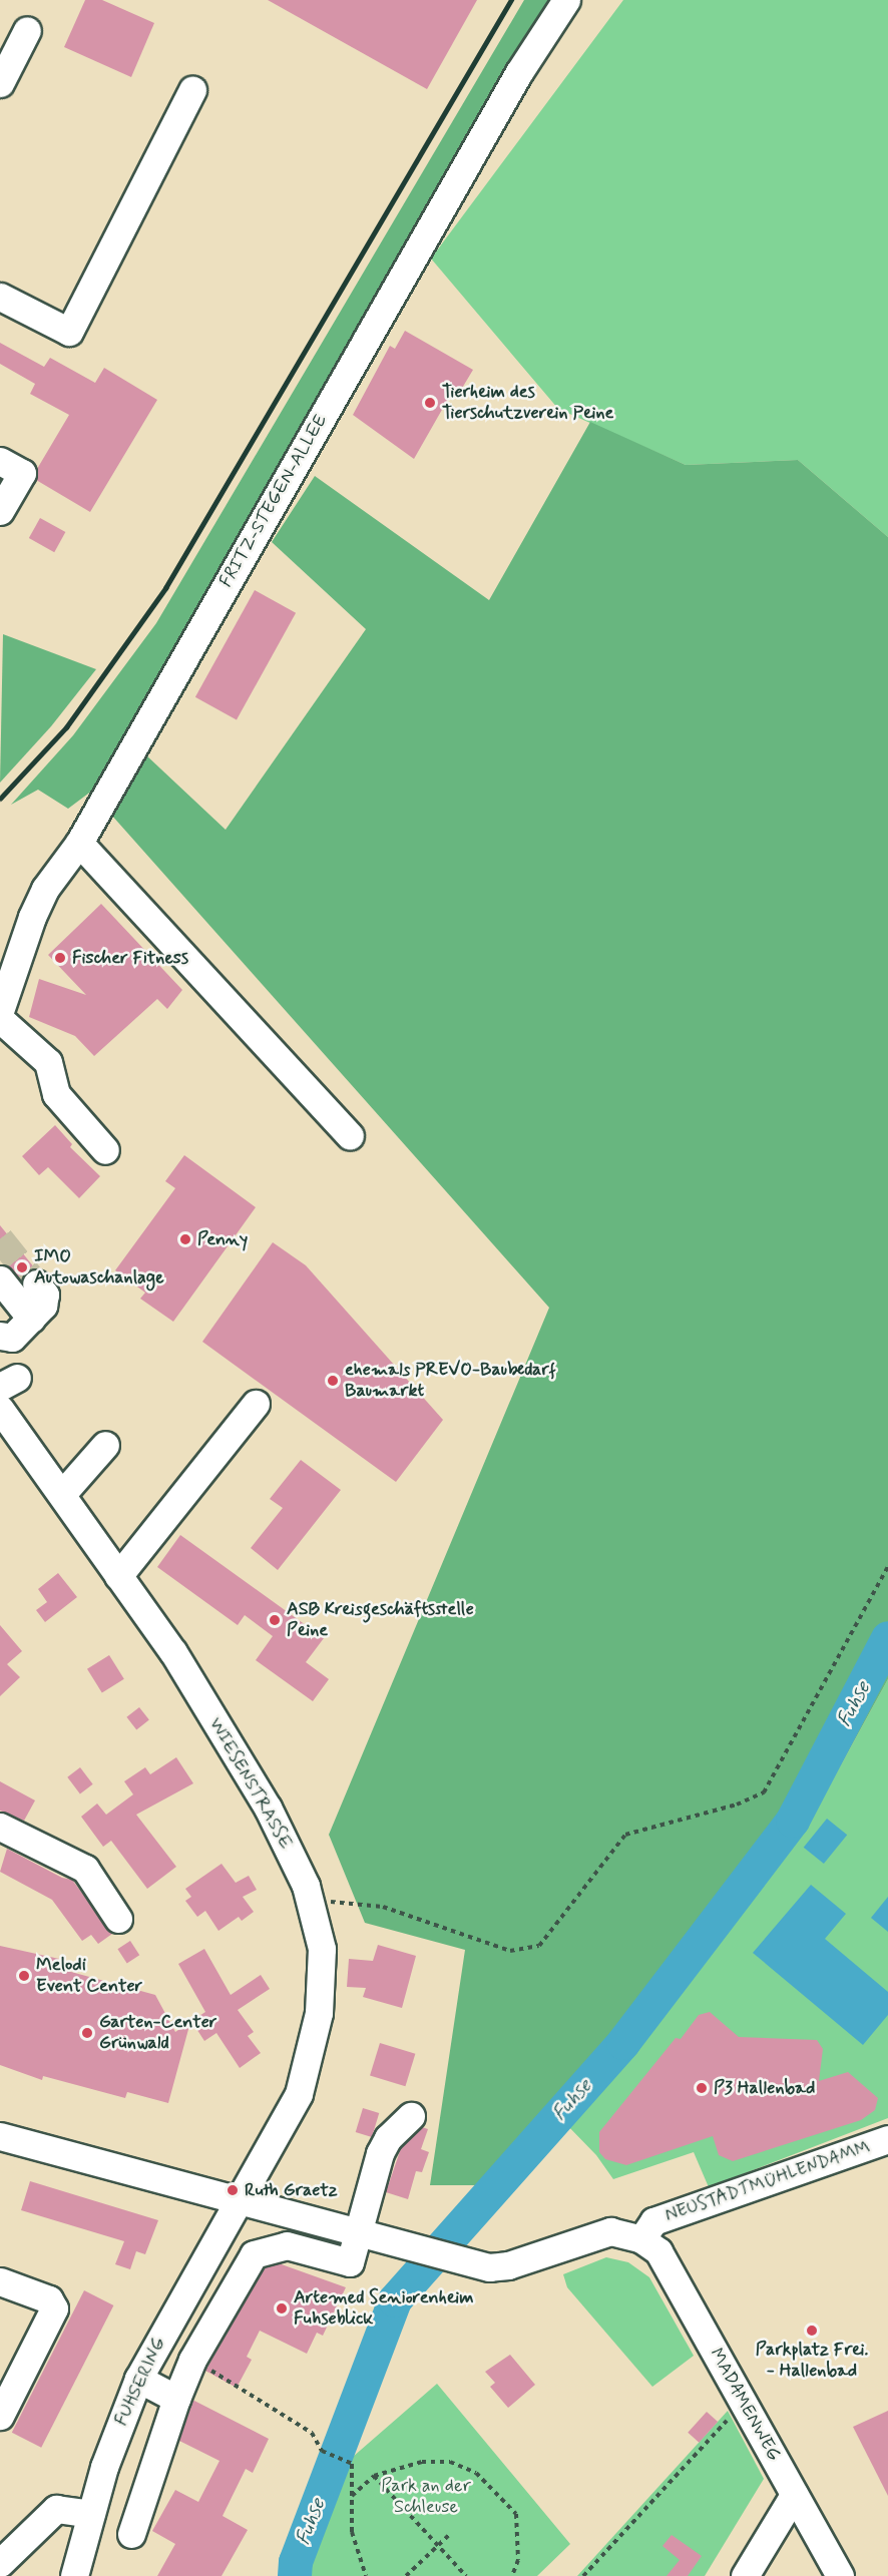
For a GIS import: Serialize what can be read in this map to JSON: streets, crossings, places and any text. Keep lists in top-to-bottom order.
{
  "streets": {
    "street": [
      "FRITZ-STEGEN-ALLEE",
      "WIESENSTRASSE",
      "NEUSTADTMÜHLENDAMM",
      "FUHSERING",
      "MADAMENWEG"
    ]
  },
  "crossings": [
    ["WIESENSTRASSE", "FUHSERING"],
    ["NEUSTADTMÜHLENDAMM", "MADAMENWEG"]
  ],
  "water": ["Fuhse"],
  "parks": ["Park an der Schleuse"],
  "places": [
    "Tierheim des Tierschutzverein Peine",
    "Fischer Fitness",
    "Penny",
    "IMO Autowaschanlage",
    "ehemals PREVO-Baubedarf Baumarkt",
    "ASB Kreisgeschäftsstelle Peine",
    "Melodi Event Center",
    "Garten-Center Grünwald",
    "P3 Hallenbad",
    "Ruth Graetz",
    "Artemed Seniorenheim Fuhseblick",
    "Parkplatz Frei. - Hallenbad"
  ]
}
